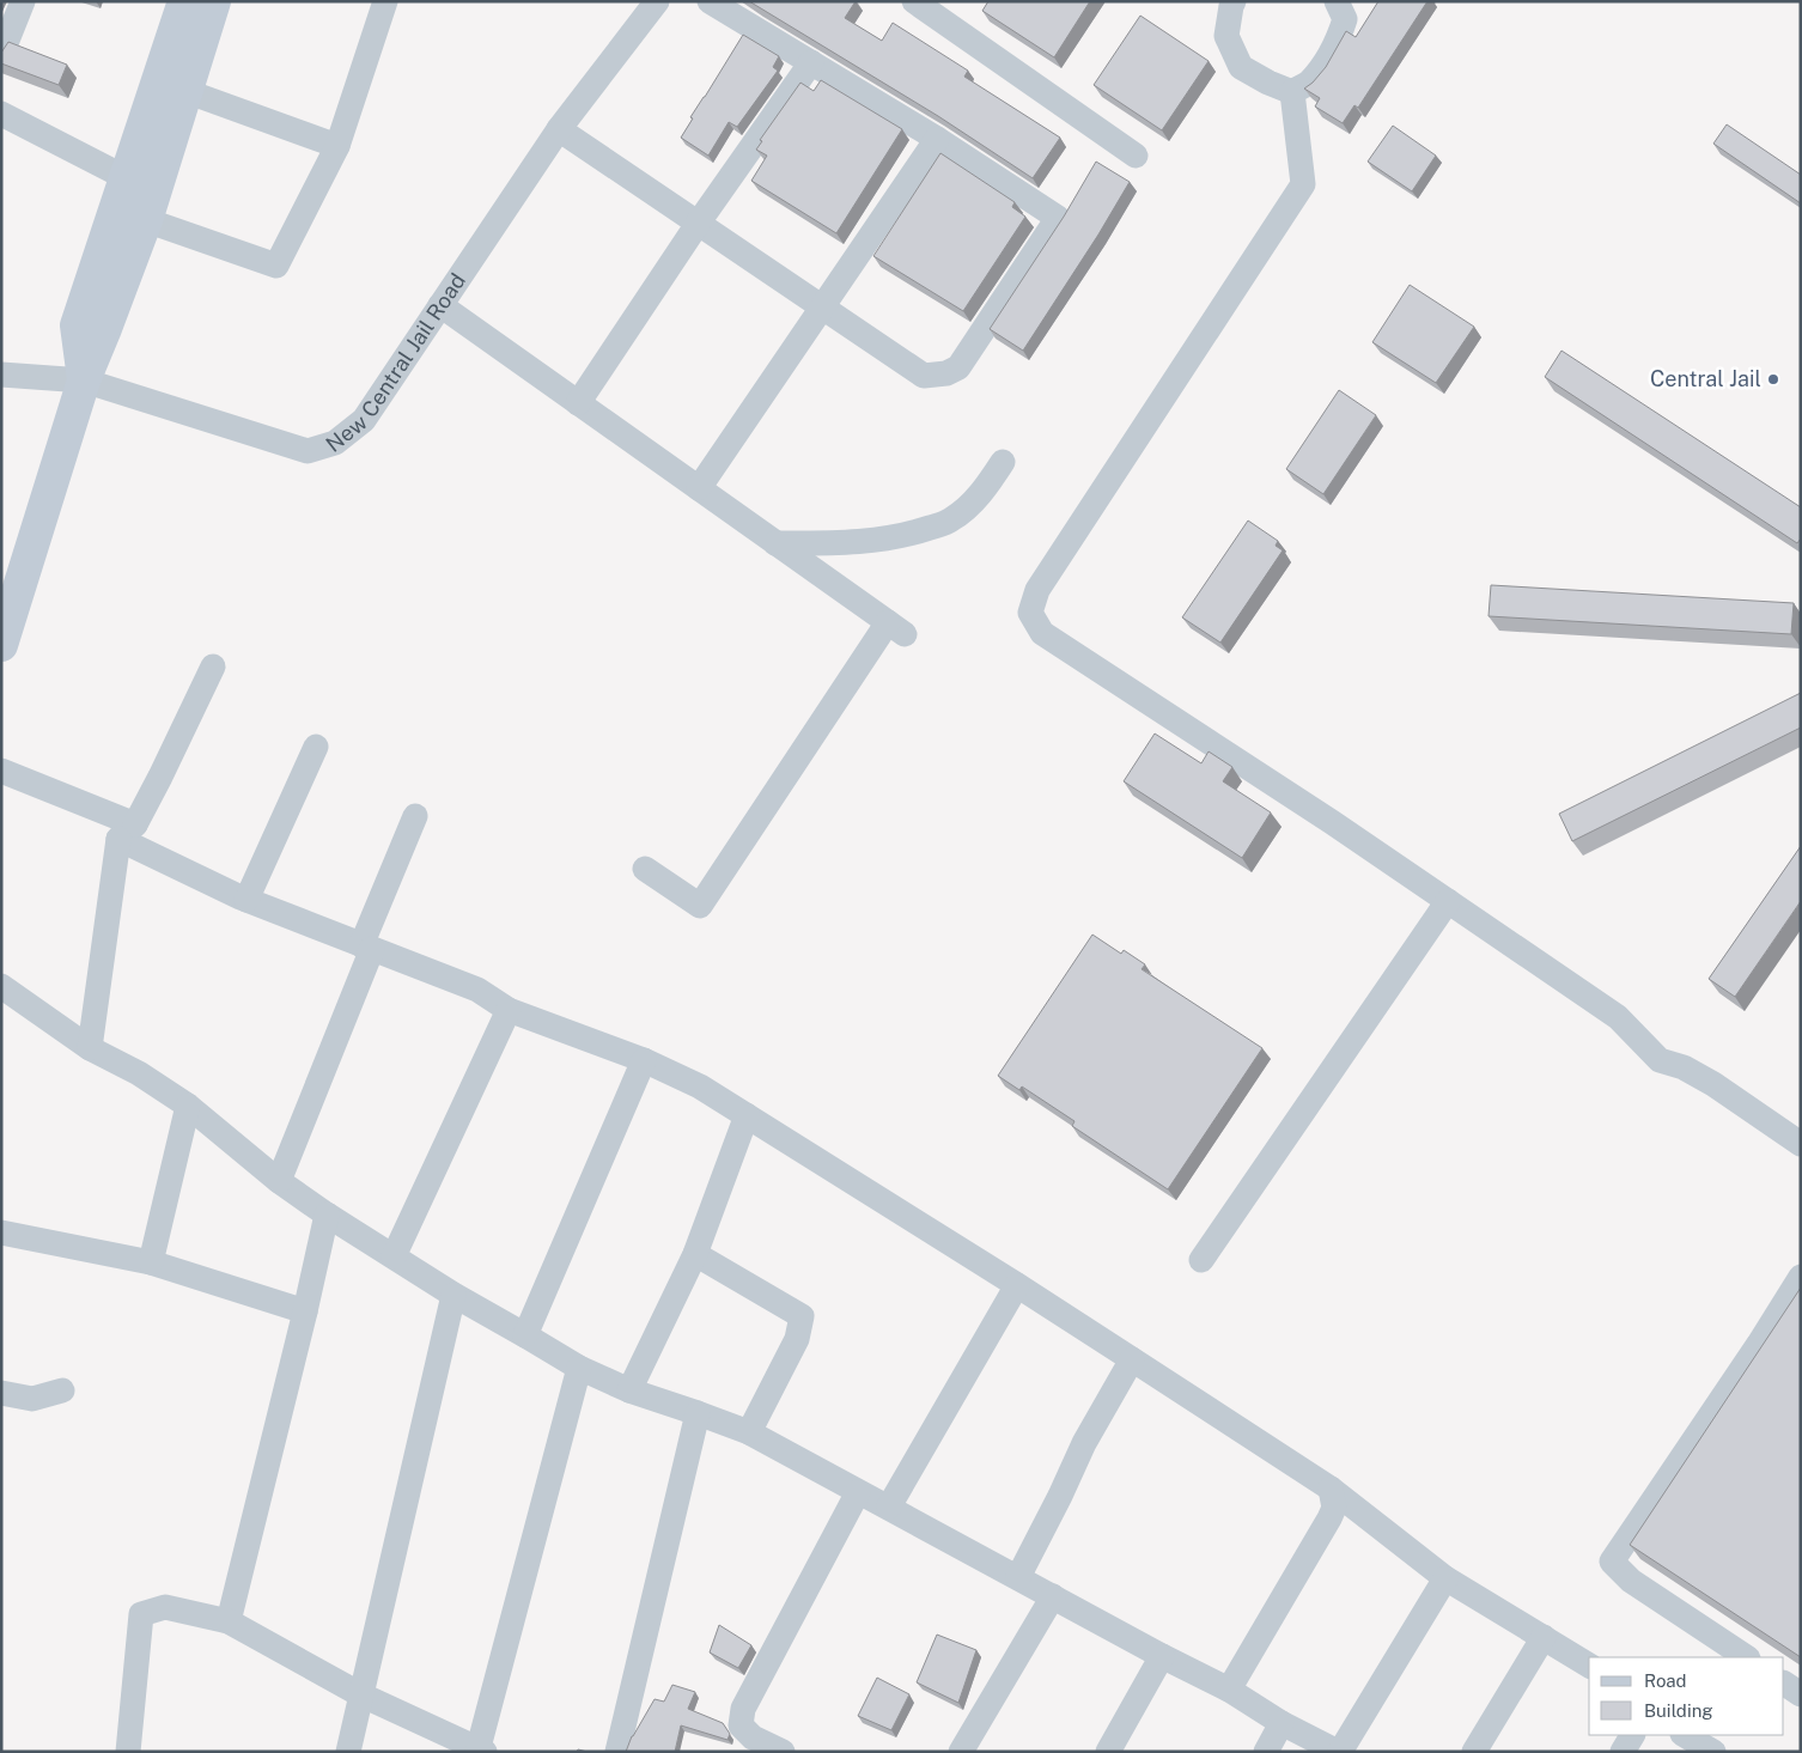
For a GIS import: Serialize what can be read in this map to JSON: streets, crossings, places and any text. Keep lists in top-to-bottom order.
{
  "streets": {
    "street": ["New Central Jail Road"]
  },
  "places": ["Central Jail"],
  "legend": ["Road", "Building"]
}
